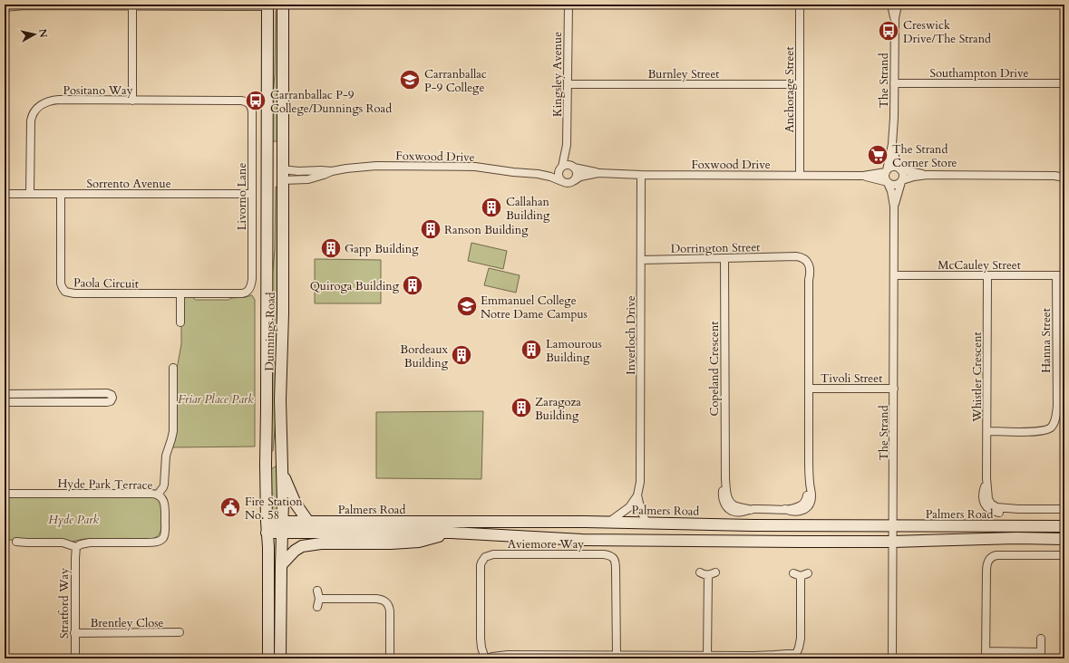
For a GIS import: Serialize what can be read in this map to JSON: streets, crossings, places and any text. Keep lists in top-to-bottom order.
{
  "streets": {
    "main road": ["Dunnings Road", "Palmers Road"],
    "street": [
      "Southampton Drive",
      "Burnley Street",
      "Kingsley Avenue",
      "The Strand",
      "Positano Way",
      "Anchorage Street",
      "Foxwood Drive",
      "Sorrento Avenue",
      "Livorno Lane",
      "Dorrington Street",
      "McCauley Street",
      "Paola Circuit",
      "Inverloch Drive",
      "Hanna Street",
      "Copeland Crescent",
      "Whistler Crescent",
      "Tivoli Street",
      "Hyde Park Terrace",
      "Aviemore Way",
      "Stratford Way",
      "Brentley Close"
    ]
  },
  "crossings": [
    ["Southampton Drive", "The Strand"],
    ["Burnley Street", "Kingsley Avenue"],
    ["Burnley Street", "Anchorage Street"],
    ["Kingsley Avenue", "Foxwood Drive"],
    ["The Strand", "Foxwood Drive"],
    ["The Strand", "McCauley Street"],
    ["The Strand", "Tivoli Street"],
    ["The Strand", "Palmers Road"],
    ["Positano Way", "Sorrento Avenue"],
    ["Positano Way", "Livorno Lane"],
    ["Anchorage Street", "Foxwood Drive"],
    ["Foxwood Drive", "Dunnings Road"],
    ["Foxwood Drive", "Inverloch Drive"],
    ["Sorrento Avenue", "Livorno Lane"],
    ["Sorrento Avenue", "Paola Circuit"],
    ["Livorno Lane", "Paola Circuit"],
    ["Dorrington Street", "Inverloch Drive"],
    ["Dorrington Street", "Copeland Crescent"],
    ["McCauley Street", "Hanna Street"],
    ["McCauley Street", "Whistler Crescent"],
    ["Dunnings Road", "Palmers Road"],
    ["Inverloch Drive", "Palmers Road"],
    ["Hanna Street", "Whistler Crescent"],
    ["Copeland Crescent", "Tivoli Street"],
    ["Hyde Park Terrace", "Stratford Way"],
    ["Stratford Way", "Brentley Close"]
  ],
  "parks": ["Friar Place Park", "Hyde Park"],
  "places": {
    "bus stop": ["Creswick Drive/The Strand", "Carranballac P-9 College/Dunnings Road"],
    "school or university": ["Carranballac P-9 College", "Emmanuel College Notre Dame Campus"],
    "supermarket": ["The Strand Corner Store"],
    "building": [
      "Callahan Building",
      "Ranson Building",
      "Gapp Building",
      "Quiroga Building",
      "Lamourous Building",
      "Bordeaux Building",
      "Zaragoza Building"
    ],
    "public building": ["Fire Station No. 58"]
  },
  "north": "right"
}
